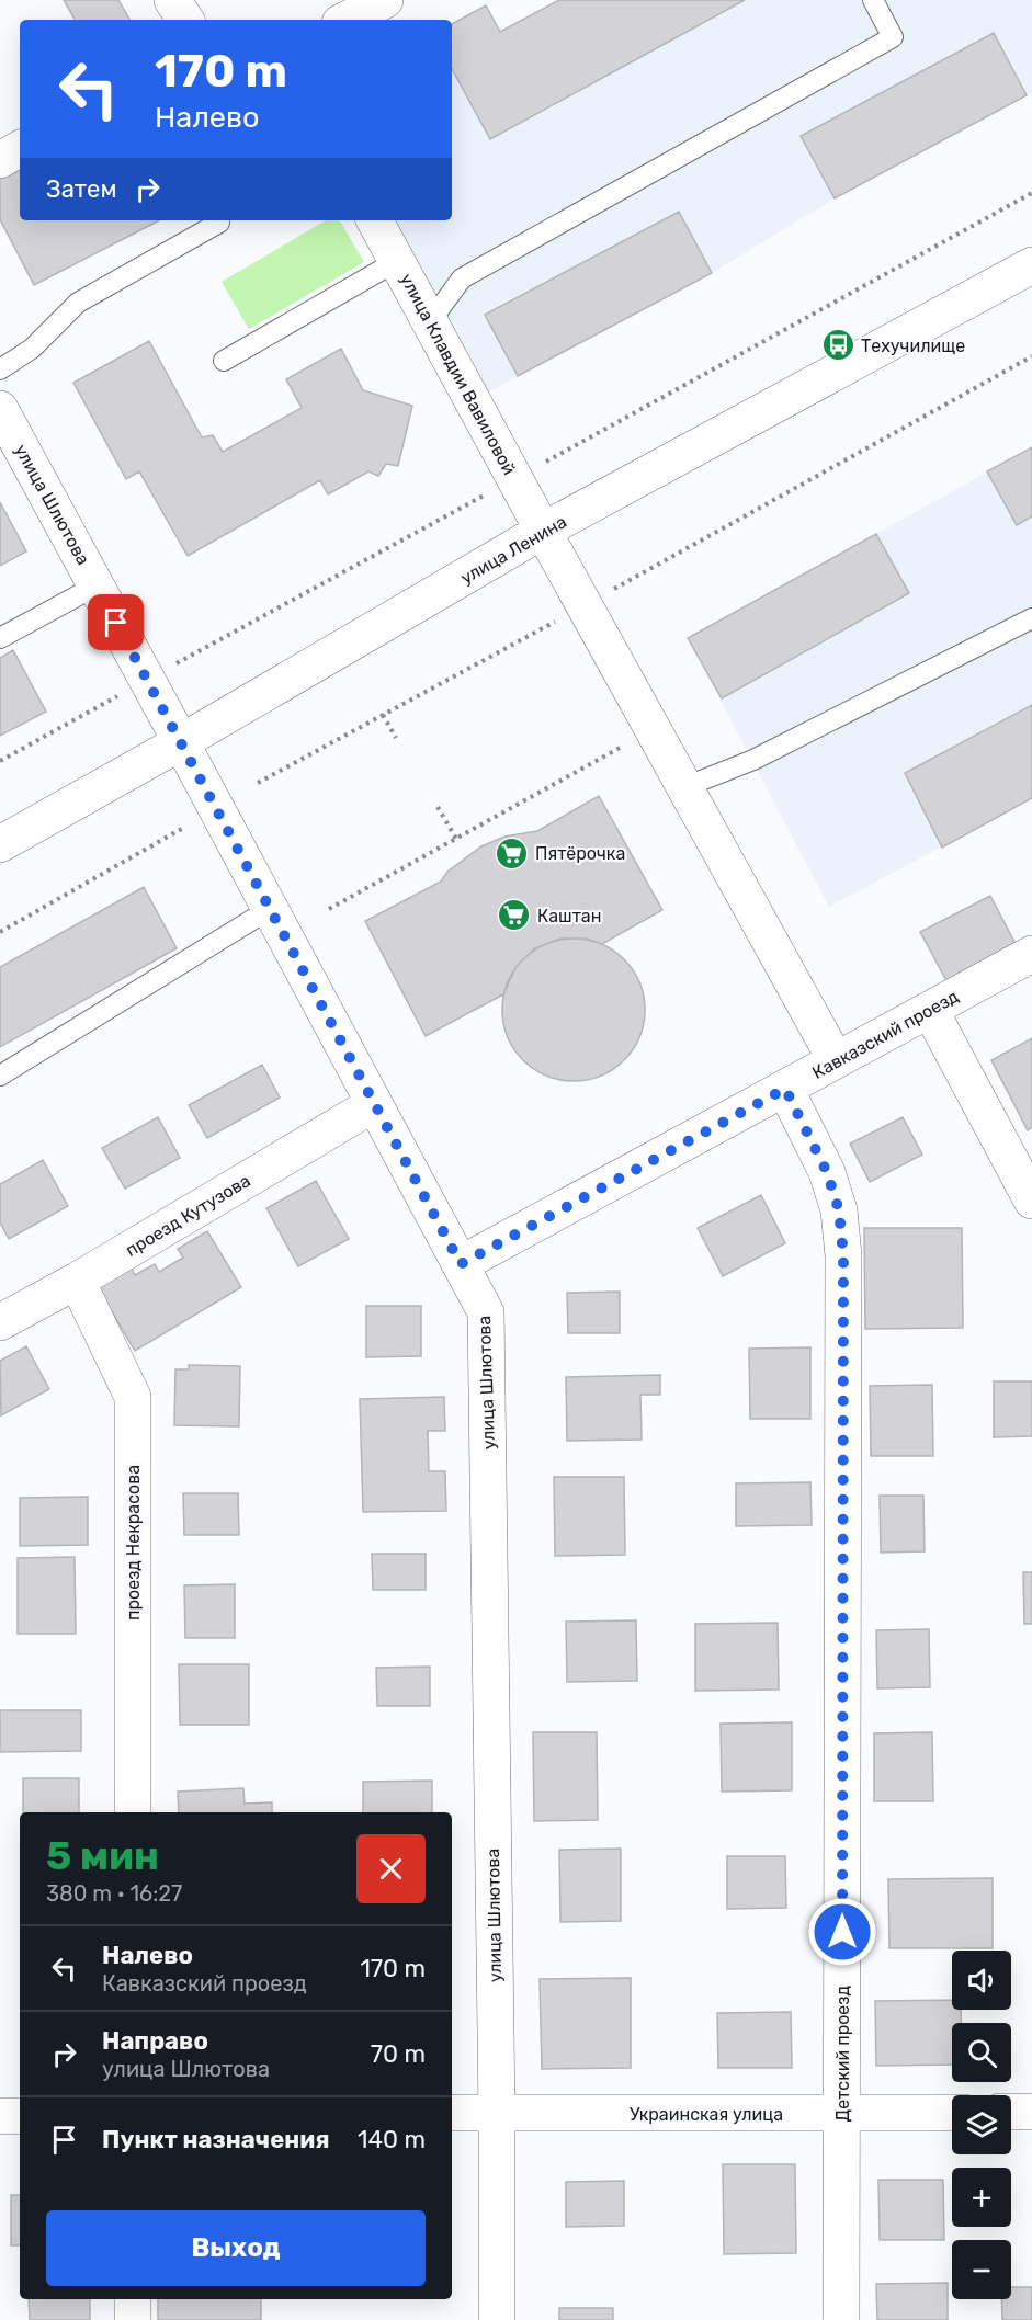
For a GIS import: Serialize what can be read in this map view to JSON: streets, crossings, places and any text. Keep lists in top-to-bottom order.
{
  "streets": {
    "street": [
      "улица Клавдии Вавиловой",
      "улица Шлютова",
      "улица Ленина",
      "Кавказский проезд",
      "проезд Кутузова",
      "проезд Некрасова",
      "Детский проезд",
      "Украинская улица"
    ]
  },
  "crossings": [
    ["улица Клавдии Вавиловой", "улица Ленина"],
    ["улица Клавдии Вавиловой", "Кавказский проезд"],
    ["улица Шлютова", "улица Ленина"],
    ["улица Шлютова", "Кавказский проезд"],
    ["улица Шлютова", "проезд Кутузова"],
    ["улица Шлютова", "Украинская улица"],
    ["Кавказский проезд", "Детский проезд"],
    ["проезд Кутузова", "проезд Некрасова"],
    ["Детский проезд", "Украинская улица"]
  ],
  "places": {
    "bus stop": ["Техучилище"],
    "supermarket": ["Пятёрочка", "Каштан"]
  },
  "page": {
    "turn": ["170 m", "Налево"],
    "then": "Затем",
    "heading": ["5 мин", "380 m · 16:27"],
    "list": [
      {
        "name": "Налево",
        "note": "Кавказский проезд",
        "value": "170 m"
      },
      {
        "name": "Направо",
        "note": "улица Шлютова",
        "value": "70 m"
      },
      {
        "name": "Пункт назначения",
        "value": "140 m"
      }
    ],
    "map_buttons": ["+", "−"],
    "buttons": "Выход"
  }
}
